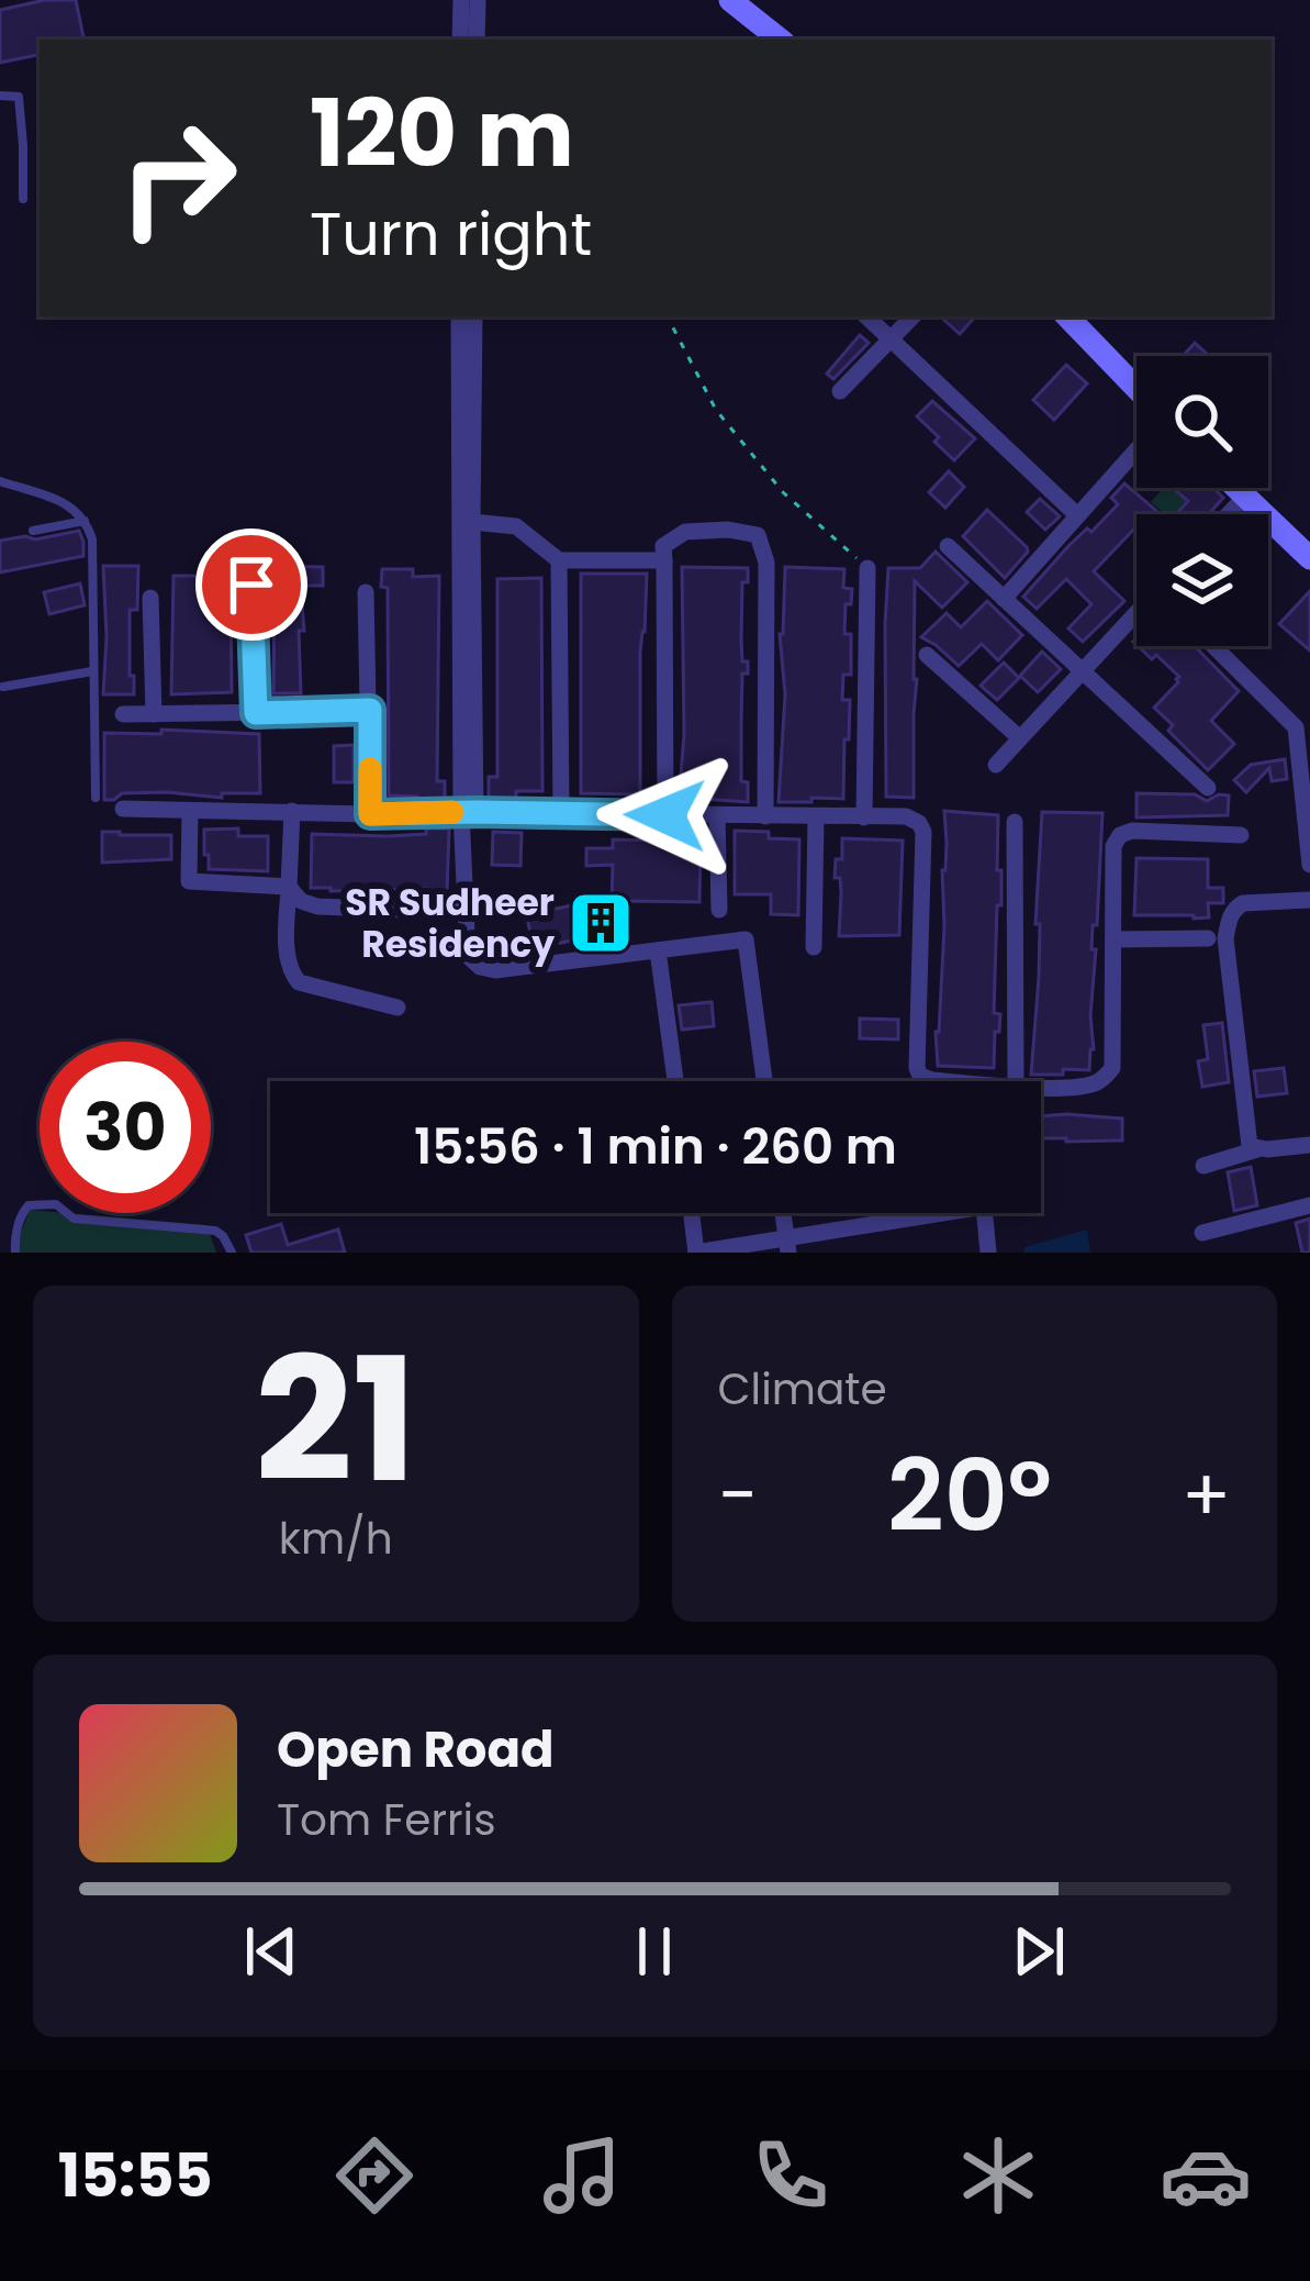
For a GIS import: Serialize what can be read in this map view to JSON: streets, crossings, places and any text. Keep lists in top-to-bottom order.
{
  "places": {
    "building": ["SR Sudheer Residency"]
  },
  "page": {
    "turn": ["120 m", "Turn right"],
    "limit": "30",
    "trip": "15:56 · 1 min · 260 m",
    "tile": [
      ["21", "km/h"],
      "Climate"
    ],
    "heat": ["−", "20°", "+"],
    "song": ["Open Road", "Tom Ferris"],
    "tabs": "15:55"
  }
}
